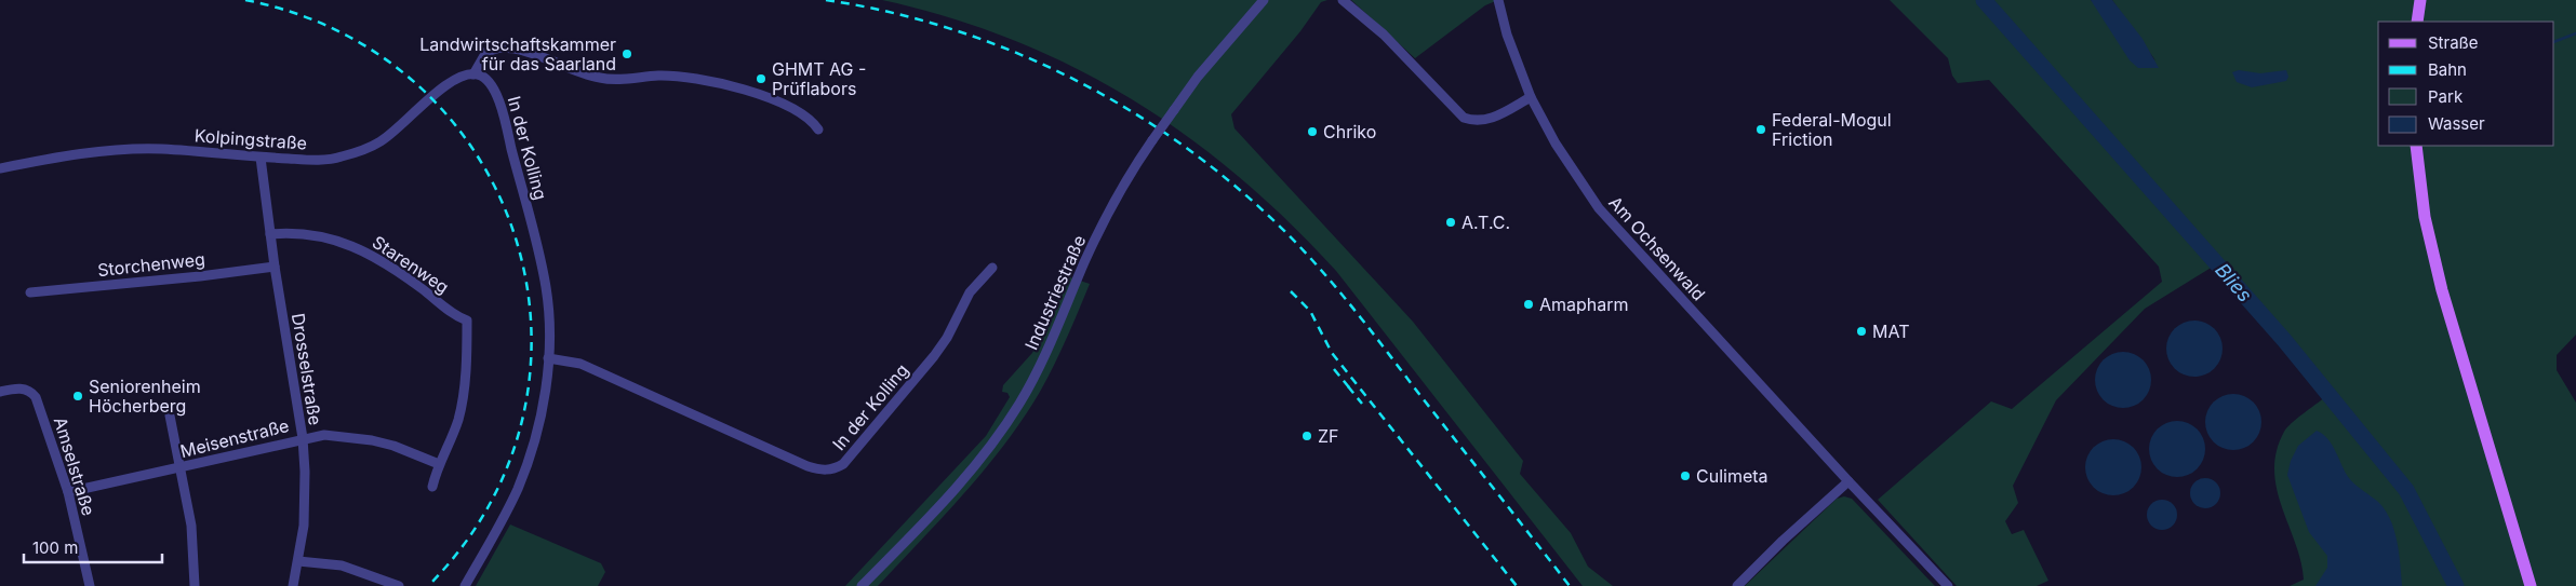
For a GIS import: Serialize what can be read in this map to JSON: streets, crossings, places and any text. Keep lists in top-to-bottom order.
{
  "streets": {
    "street": [
      "Kolpingstraße",
      "In der Kolling",
      "Am Ochsenwald",
      "Storchenweg",
      "Starenweg",
      "Industriestraße",
      "Drosselstraße",
      "Meisenstraße",
      "Amselstraße"
    ]
  },
  "crossings": [
    ["Kolpingstraße", "In der Kolling"],
    ["Kolpingstraße", "Drosselstraße"],
    ["Storchenweg", "Drosselstraße"],
    ["Starenweg", "Drosselstraße"],
    ["Starenweg", "Meisenstraße"],
    ["Drosselstraße", "Meisenstraße"],
    ["Meisenstraße", "Amselstraße"]
  ],
  "water": ["Blies"],
  "places": [
    "Landwirtschaftskammer für das Saarland",
    "GHMT AG - Prüflabors",
    "Federal-Mogul Friction",
    "Chriko",
    "A.T.C.",
    "Amapharm",
    "MAT",
    "Seniorenheim Höcherberg",
    "ZF",
    "Culimeta"
  ],
  "legend": [
    "Straße",
    "Bahn",
    "Park",
    "Wasser"
  ],
  "scale_bar": "100 m"
}
